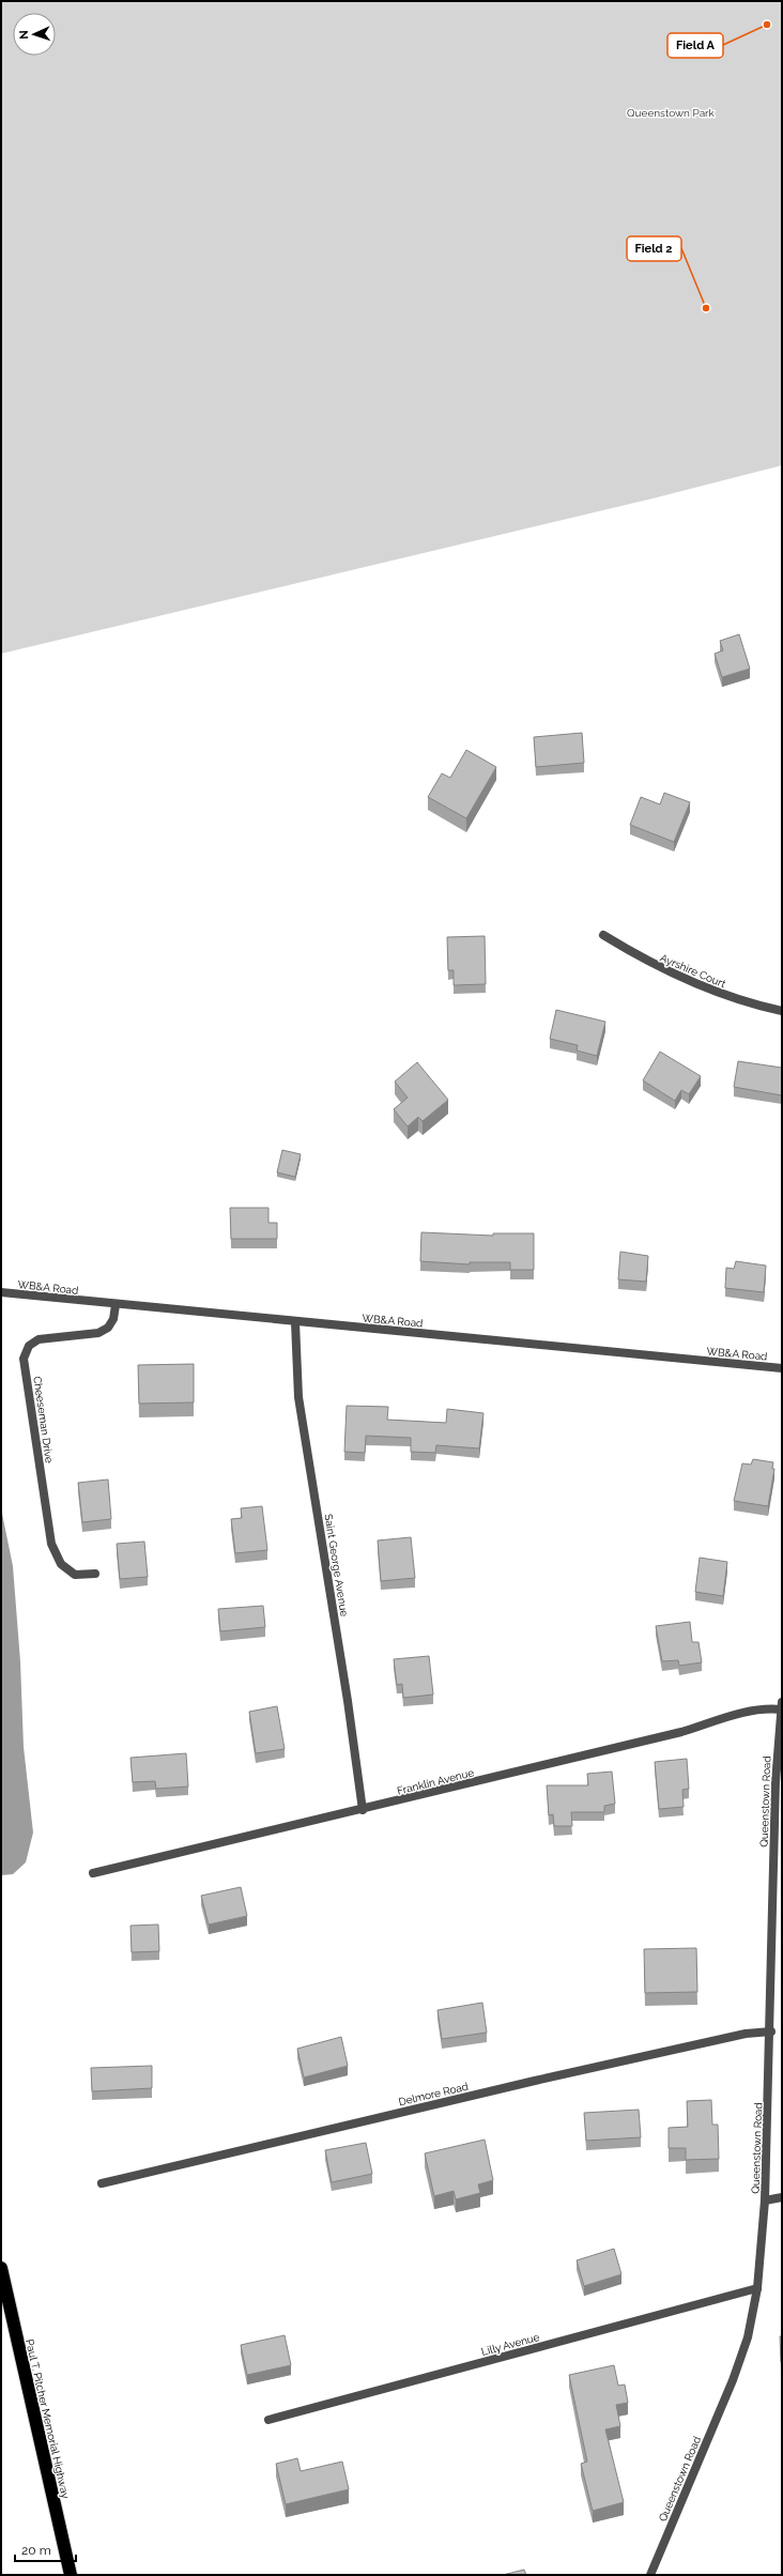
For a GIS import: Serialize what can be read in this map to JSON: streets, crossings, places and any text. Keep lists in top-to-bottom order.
{
  "streets": {
    "highway": ["Paul T. Pitcher Memorial Highway"],
    "street": [
      "Ayrshire Court",
      "WB&A Road",
      "Cheeseman Drive",
      "Saint George Avenue",
      "Franklin Avenue",
      "Queenstown Road",
      "Delmore Road",
      "Lilly Avenue"
    ]
  },
  "crossings": [
    ["WB&A Road", "Cheeseman Drive"],
    ["WB&A Road", "Saint George Avenue"],
    ["Saint George Avenue", "Franklin Avenue"],
    ["Franklin Avenue", "Queenstown Road"],
    ["Queenstown Road", "Delmore Road"],
    ["Queenstown Road", "Lilly Avenue"]
  ],
  "parks": ["Queenstown Park"],
  "places": ["Field A", "Field 2"],
  "scale_bar": "20 m",
  "north": "left"
}
